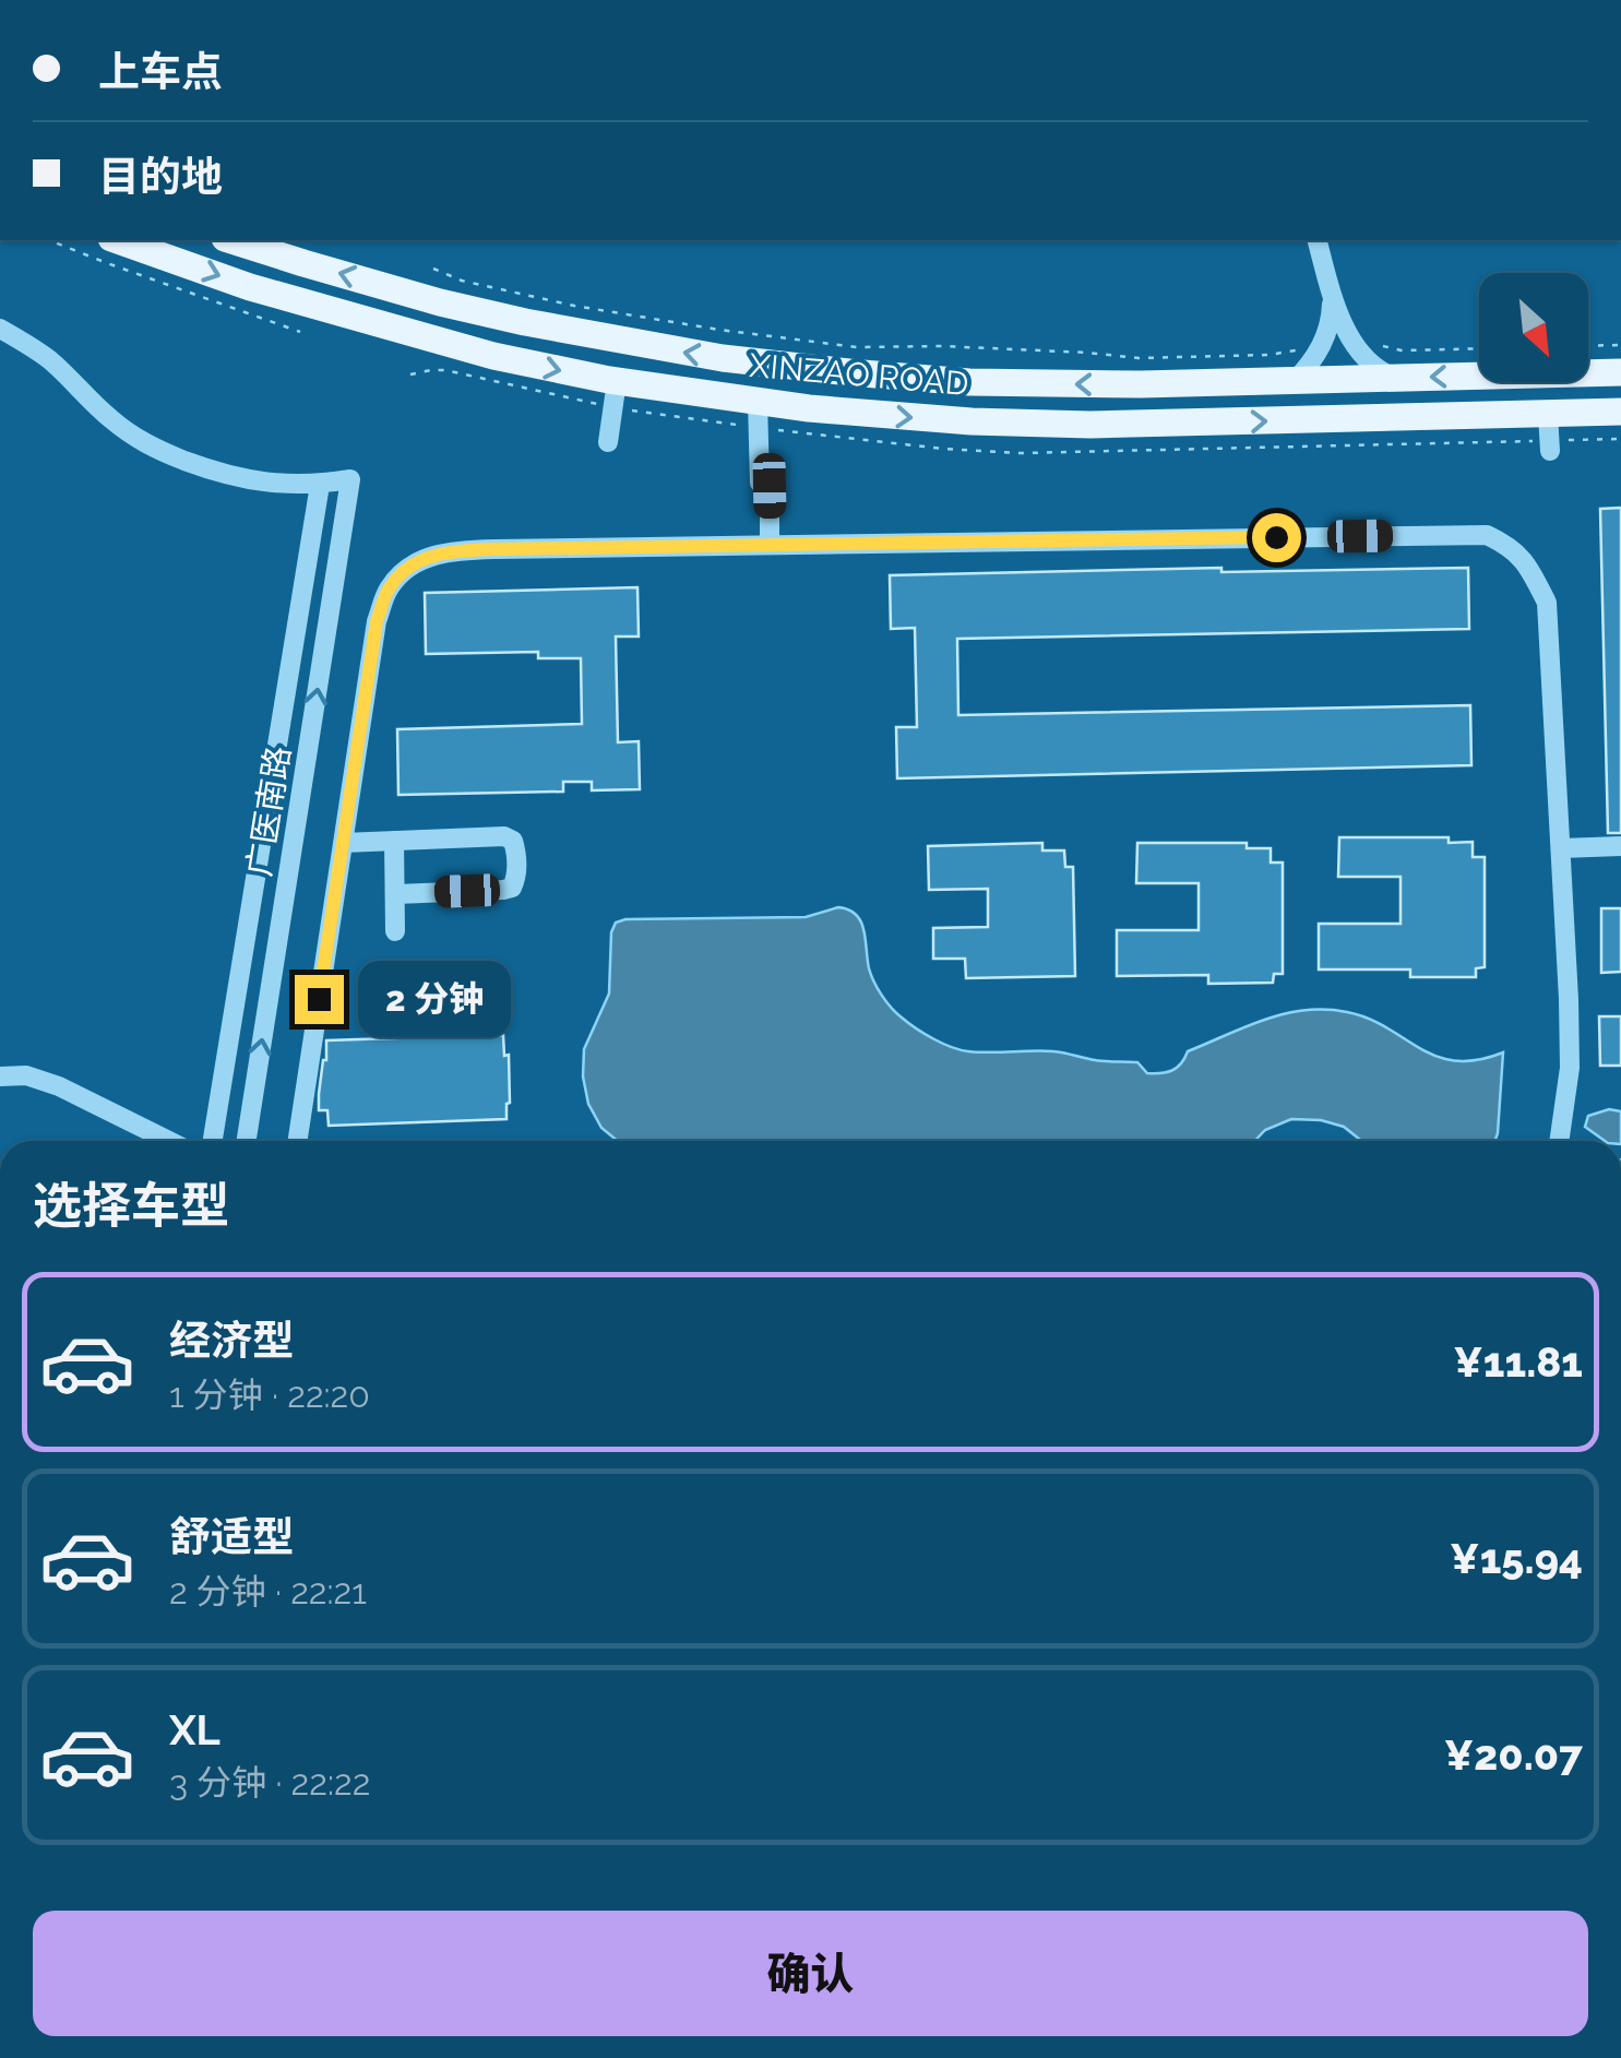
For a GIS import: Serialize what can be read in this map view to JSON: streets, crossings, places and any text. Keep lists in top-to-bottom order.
{
  "streets": {
    "main road": ["XINZAO ROAD"],
    "street": ["广医南路"]
  },
  "north": "bottom right",
  "page": {
    "banner": ["上车点", "目的地"],
    "bubble": "2 分钟",
    "heading": "选择车型",
    "list": [
      {
        "name": "经济型",
        "note": "1 分钟 · 22:20",
        "value": "¥11.81"
      },
      {
        "name": "舒适型",
        "note": "2 分钟 · 22:21",
        "value": "¥15.94"
      },
      {
        "name": "XL",
        "note": "3 分钟 · 22:22",
        "value": "¥20.07"
      }
    ],
    "buttons": "确认"
  }
}
